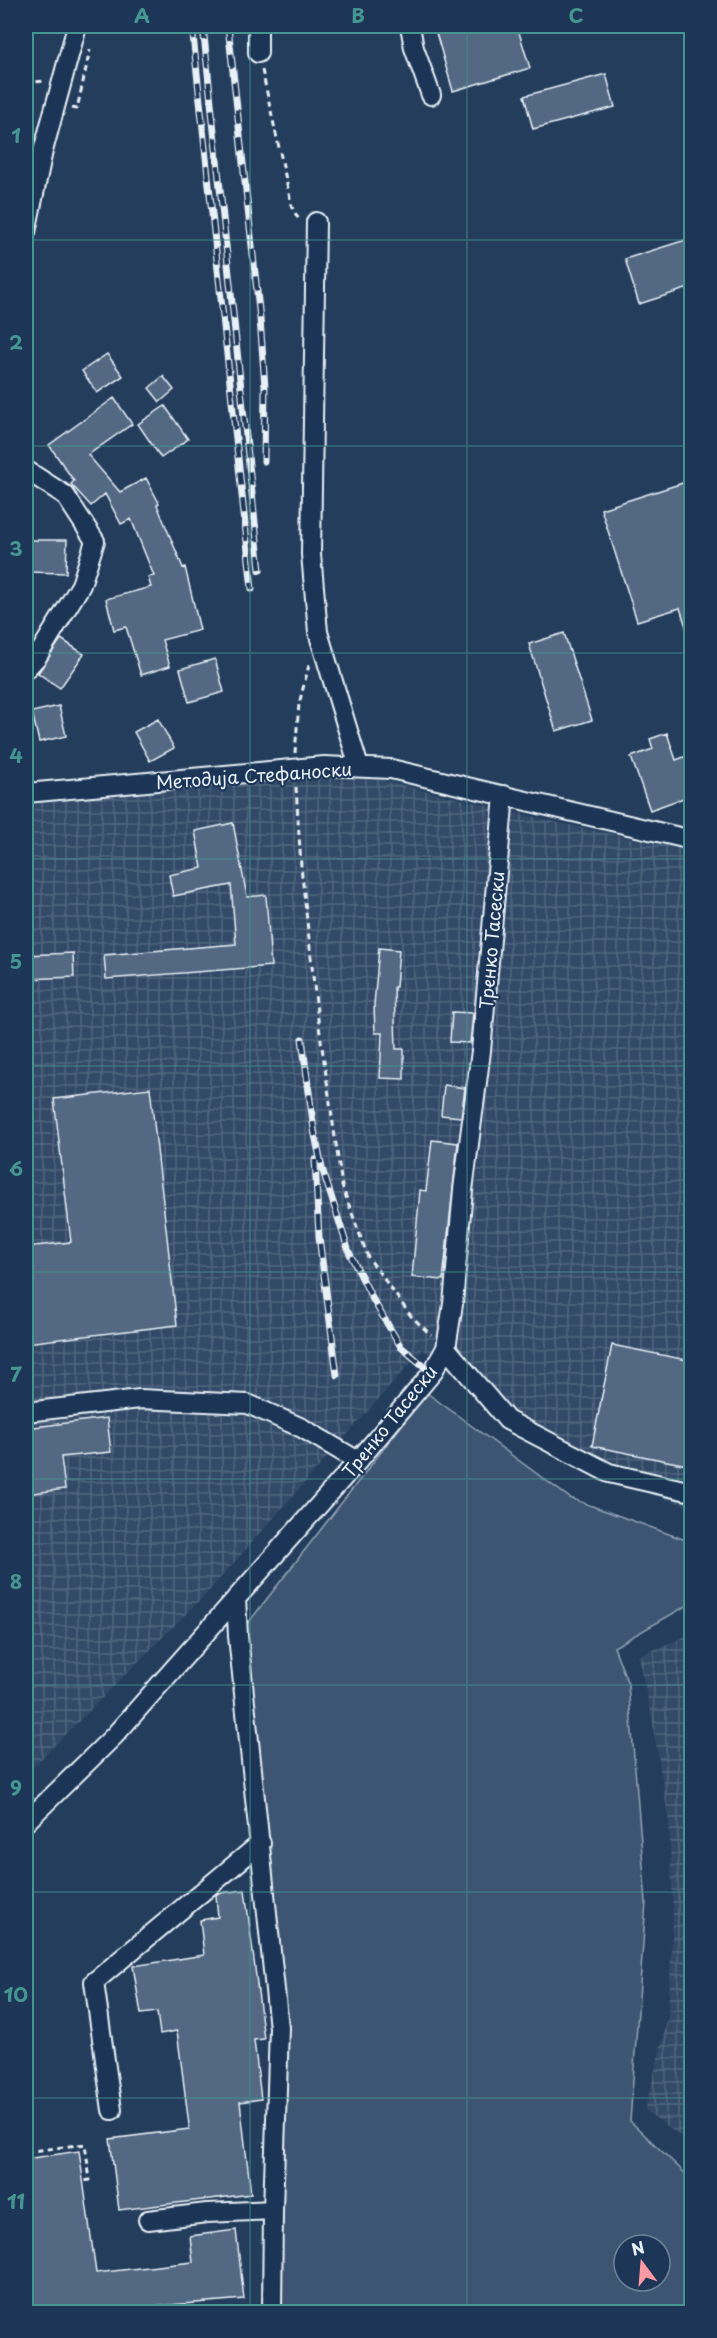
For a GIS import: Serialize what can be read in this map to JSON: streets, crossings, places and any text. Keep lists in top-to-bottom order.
{
  "streets": {
    "street": ["Методија Стефаноски", "Тренко Тасески"]
  },
  "crossings": [
    ["Методија Стефаноски", "Тренко Тасески"]
  ],
  "north": "top",
  "grid": {
    "columns": ["A", "B", "C"],
    "rows": [
      "1",
      "2",
      "3",
      "4",
      "5",
      "6",
      "7",
      "8",
      "9",
      "10",
      "11"
    ]
  }
}
